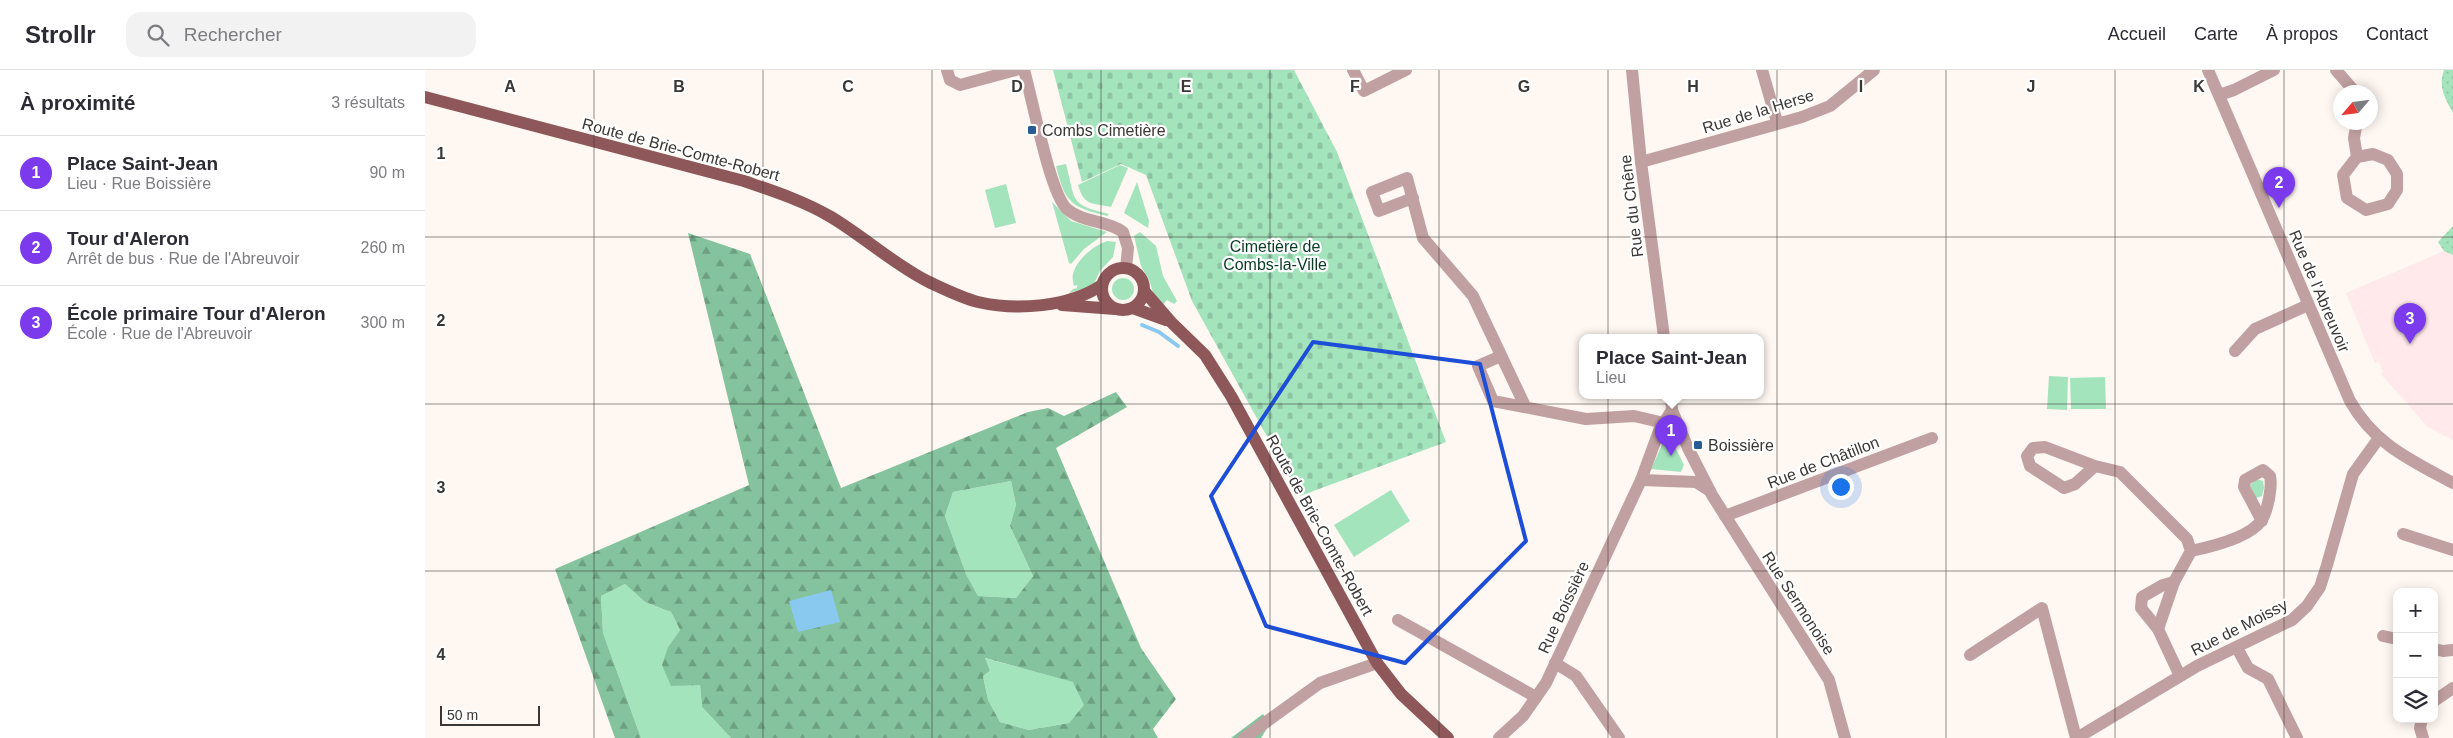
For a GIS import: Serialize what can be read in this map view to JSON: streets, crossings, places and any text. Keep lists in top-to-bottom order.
{
  "streets": {
    "main road": ["Route de Brie-Comte-Robert"],
    "street": [
      "Rue de la Herse",
      "Rue du Chêne",
      "Rue de l'Abreuvoir",
      "Rue de Châtillon",
      "Rue Sermonoise",
      "Rue Boissière",
      "Rue de Moissy"
    ]
  },
  "crossings": [
    ["Rue de la Herse", "Rue du Chêne"],
    ["Rue de l'Abreuvoir", "Rue de Moissy"],
    ["Rue de Châtillon", "Rue Sermonoise"]
  ],
  "parks": ["Cimetière de Combs-la-Ville"],
  "places": {
    "transit": ["Combs Cimetière", "Boissière"]
  },
  "scale_bar": "50 m",
  "north": "bottom left",
  "page": {
    "header": "Strollr",
    "search": "Rechercher",
    "nav": [
      "Accueil",
      "Carte",
      "À propos",
      "Contact"
    ],
    "heading": ["À proximité", "3 résultats"],
    "list": [
      {
        "mark": "1",
        "name": "Place Saint-Jean",
        "note": "Lieu · Rue Boissière",
        "value": "90 m"
      },
      {
        "mark": "2",
        "name": "Tour d'Aleron",
        "note": "Arrêt de bus · Rue de l'Abreuvoir",
        "value": "260 m"
      },
      {
        "mark": "3",
        "name": "École primaire Tour d'Aleron",
        "note": "École · Rue de l'Abreuvoir",
        "value": "300 m"
      }
    ],
    "pins": ["2", "3", "1"],
    "popup": ["Place Saint-Jean", "Lieu"],
    "map_buttons": ["+", "−"],
    "scale": "50 m"
  },
  "grid": {
    "columns": [
      "A",
      "B",
      "C",
      "D",
      "E",
      "F",
      "G",
      "H",
      "I",
      "J",
      "K"
    ],
    "rows": [
      "1",
      "2",
      "3",
      "4"
    ]
  }
}
